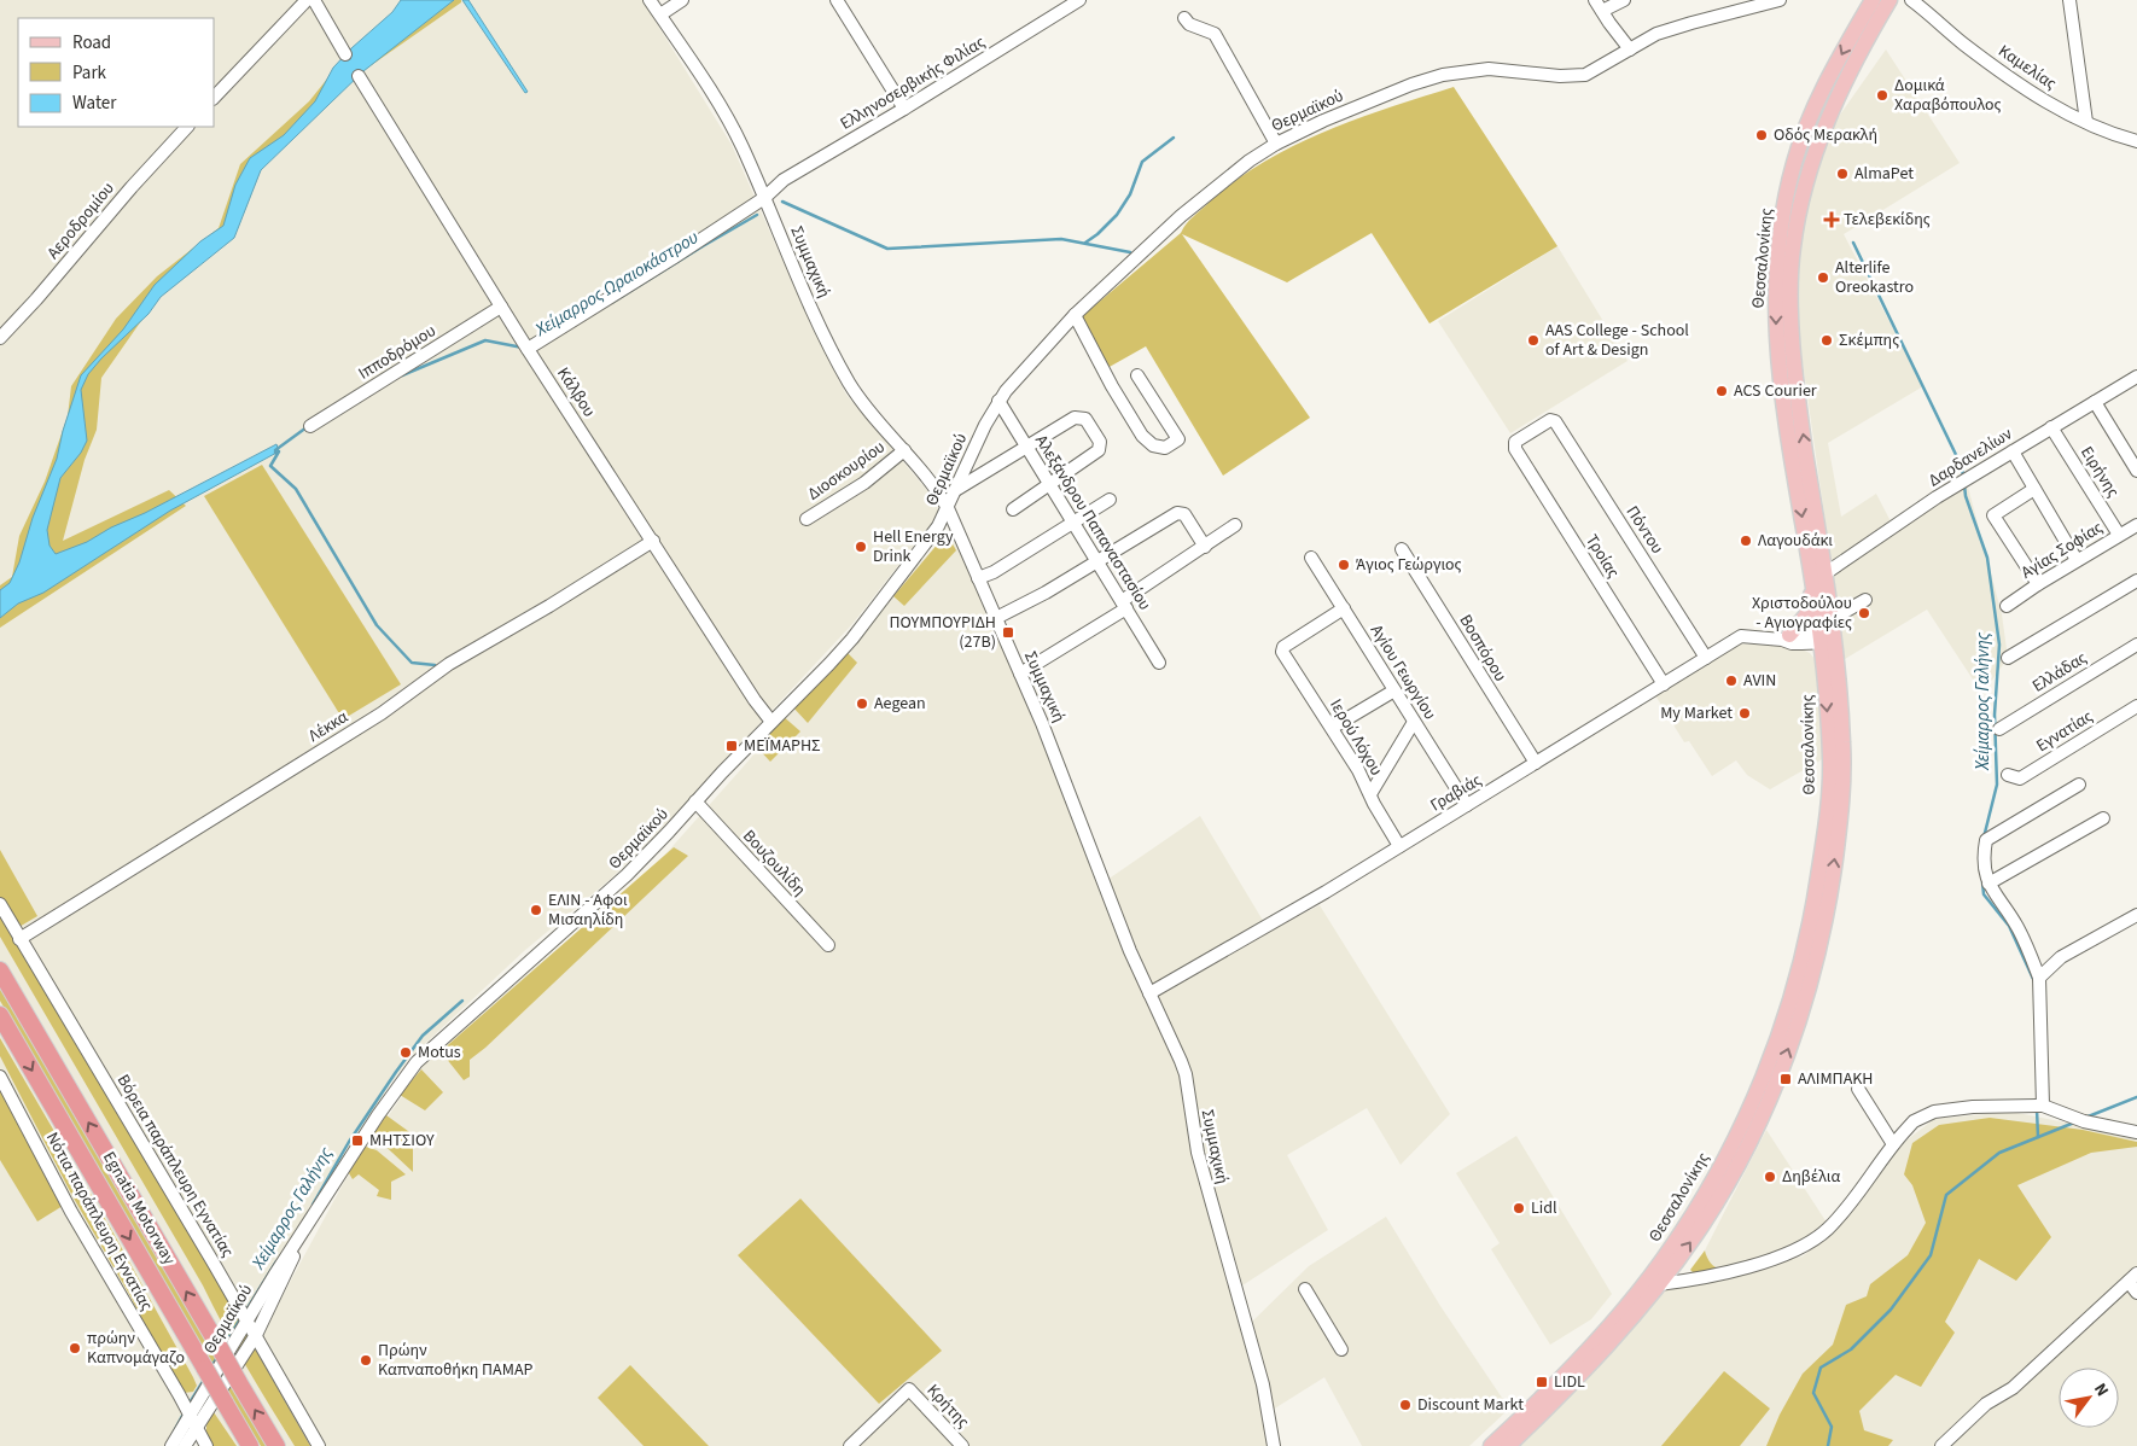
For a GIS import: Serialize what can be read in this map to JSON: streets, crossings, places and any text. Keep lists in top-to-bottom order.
{
  "streets": {
    "highway": ["Egnatia Motorway"],
    "main road": ["Θεσσαλονίκης"],
    "street": [
      "Καμελίας",
      "Ελληνοσερβικής Φιλίας",
      "Θερμαϊκού",
      "Αεροδρομίου",
      "Συμμαχική",
      "Ιπποδρόμου",
      "Κάλβου",
      "Δαρδανελίων",
      "Διοσκουρίου",
      "Ειρήνης",
      "Αλεξάνδρου Παπαναστασίου",
      "Πόντου",
      "Αγίας Σοφίας",
      "Τροίας",
      "Βοσπόρου",
      "Αγίου Γεωργίου",
      "Ελλάδας",
      "Λέκκα",
      "Εγνατίας",
      "Ιερού Λόχου",
      "Γραβιάς",
      "Βουζουλίδη",
      "Βόρεια παράπλευρη Εγνατίας",
      "Νότια παράπλευρη Εγνατίας",
      "Κρήτης"
    ]
  },
  "crossings": [
    ["Ελληνοσερβικής Φιλίας", "Συμμαχική"],
    ["Ελληνοσερβικής Φιλίας", "Κάλβου"],
    ["Θερμαϊκού", "Συμμαχική"],
    ["Θερμαϊκού", "Κάλβου"],
    ["Θερμαϊκού", "Αλεξάνδρου Παπαναστασίου"],
    ["Θερμαϊκού", "Βουζουλίδη"],
    ["Θερμαϊκού", "Βόρεια παράπλευρη Εγνατίας"],
    ["Θερμαϊκού", "Νότια παράπλευρη Εγνατίας"],
    ["Θεσσαλονίκης", "Δαρδανελίων"],
    ["Θεσσαλονίκης", "Γραβιάς"],
    ["Συμμαχική", "Διοσκουρίου"],
    ["Συμμαχική", "Γραβιάς"],
    ["Ιπποδρόμου", "Κάλβου"],
    ["Κάλβου", "Λέκκα"],
    ["Δαρδανελίων", "Ειρήνης"],
    ["Ειρήνης", "Αγίας Σοφίας"],
    ["Πόντου", "Τροίας"],
    ["Πόντου", "Γραβιάς"],
    ["Τροίας", "Γραβιάς"],
    ["Βοσπόρου", "Γραβιάς"],
    ["Αγίου Γεωργίου", "Ιερού Λόχου"],
    ["Αγίου Γεωργίου", "Γραβιάς"],
    ["Λέκκα", "Βόρεια παράπλευρη Εγνατίας"],
    ["Ιερού Λόχου", "Γραβιάς"]
  ],
  "water": ["Χείμαρρος Ωραιοκάστρου", "Χείμαρρος Γαλήνης"],
  "places": {
    "other": [
      "Δομικά Χαραβόπουλος",
      "Οδός Μερακλή",
      "AlmaPet",
      "Alterlife Oreokastro",
      "AAS College - School of Art & Design",
      "Σκέμπης",
      "ACS Courier",
      "Λαγουδάκι",
      "Hell Energy Drink",
      "Άγιος Γεώργιος",
      "Χριστοδούλου - Αγιογραφίες",
      "AVIN",
      "Aegean",
      "My Market",
      "ΕΛΙΝ - Αφοι Μισαηλίδη",
      "Motus",
      "Δηβέλια",
      "Lidl",
      "πρώην Καπνομάγαζο",
      "Πρώην Καπναποθήκη ΠΑΜΑΡ",
      "Discount Markt"
    ],
    "health": ["Τελεβεκίδης"],
    "transit": [
      "ΠΟΥΜΠΟΥΡΙΔΗ (27Β)",
      "ΜΕΪΜΑΡΗΣ",
      "ΑΛΙΜΠΑΚΗ",
      "ΜΗΤΣΙΟΥ",
      "LIDL"
    ]
  },
  "legend": ["Road", "Park", "Water"],
  "north": "top right"
}
